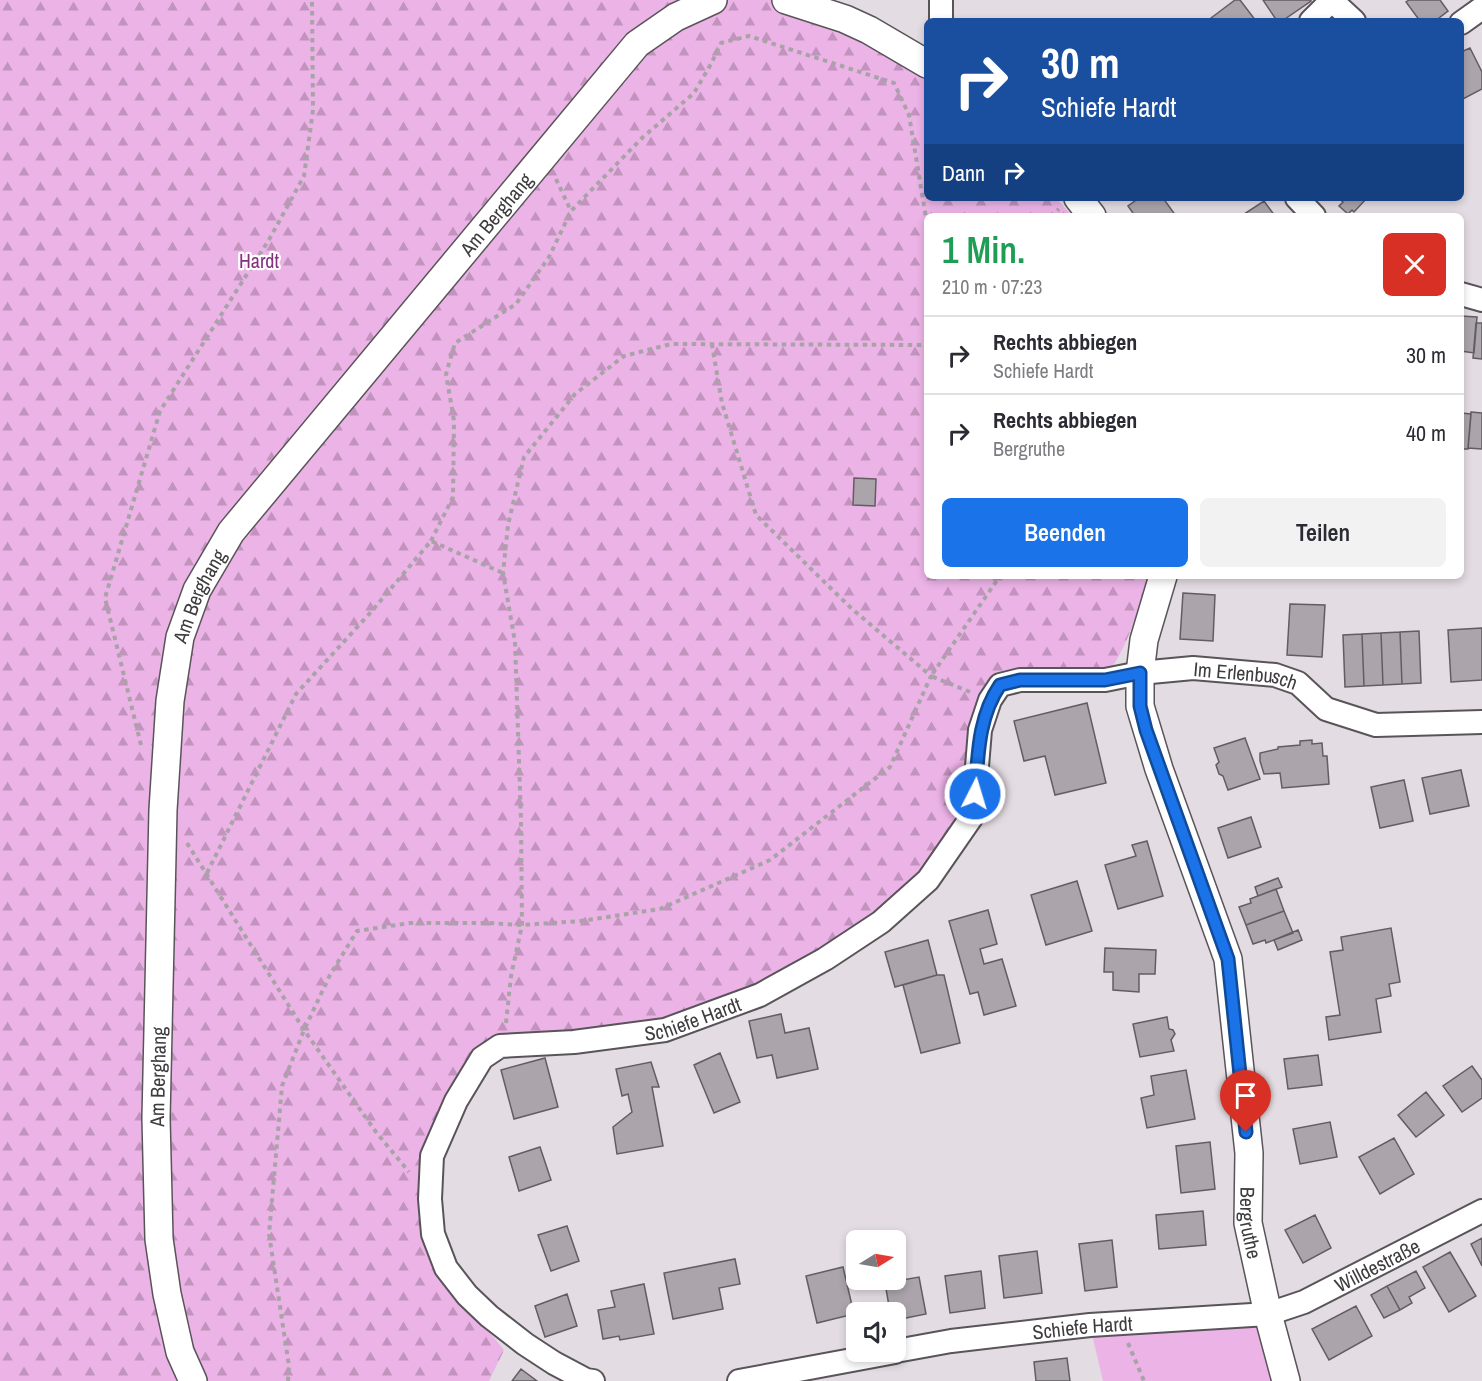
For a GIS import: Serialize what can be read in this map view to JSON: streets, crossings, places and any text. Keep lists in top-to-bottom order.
{
  "streets": {
    "street": [
      "Am Berghang",
      "Im Erlenbusch",
      "Schiefe Hardt",
      "Bergruthe",
      "Willdestraße"
    ]
  },
  "crossings": [
    ["Im Erlenbusch", "Bergruthe"],
    ["Schiefe Hardt", "Bergruthe"],
    ["Schiefe Hardt", "Willdestraße"],
    ["Bergruthe", "Willdestraße"]
  ],
  "parks": ["Hardt"],
  "north": "right",
  "page": {
    "turn": ["30 m", "Schiefe Hardt"],
    "then": "Dann",
    "heading": ["1 Min.", "210 m · 07:23"],
    "list": [
      {
        "name": "Rechts abbiegen",
        "note": "Schiefe Hardt",
        "value": "30 m"
      },
      {
        "name": "Rechts abbiegen",
        "note": "Bergruthe",
        "value": "40 m"
      }
    ],
    "buttons": ["Beenden", "Teilen"]
  }
}
